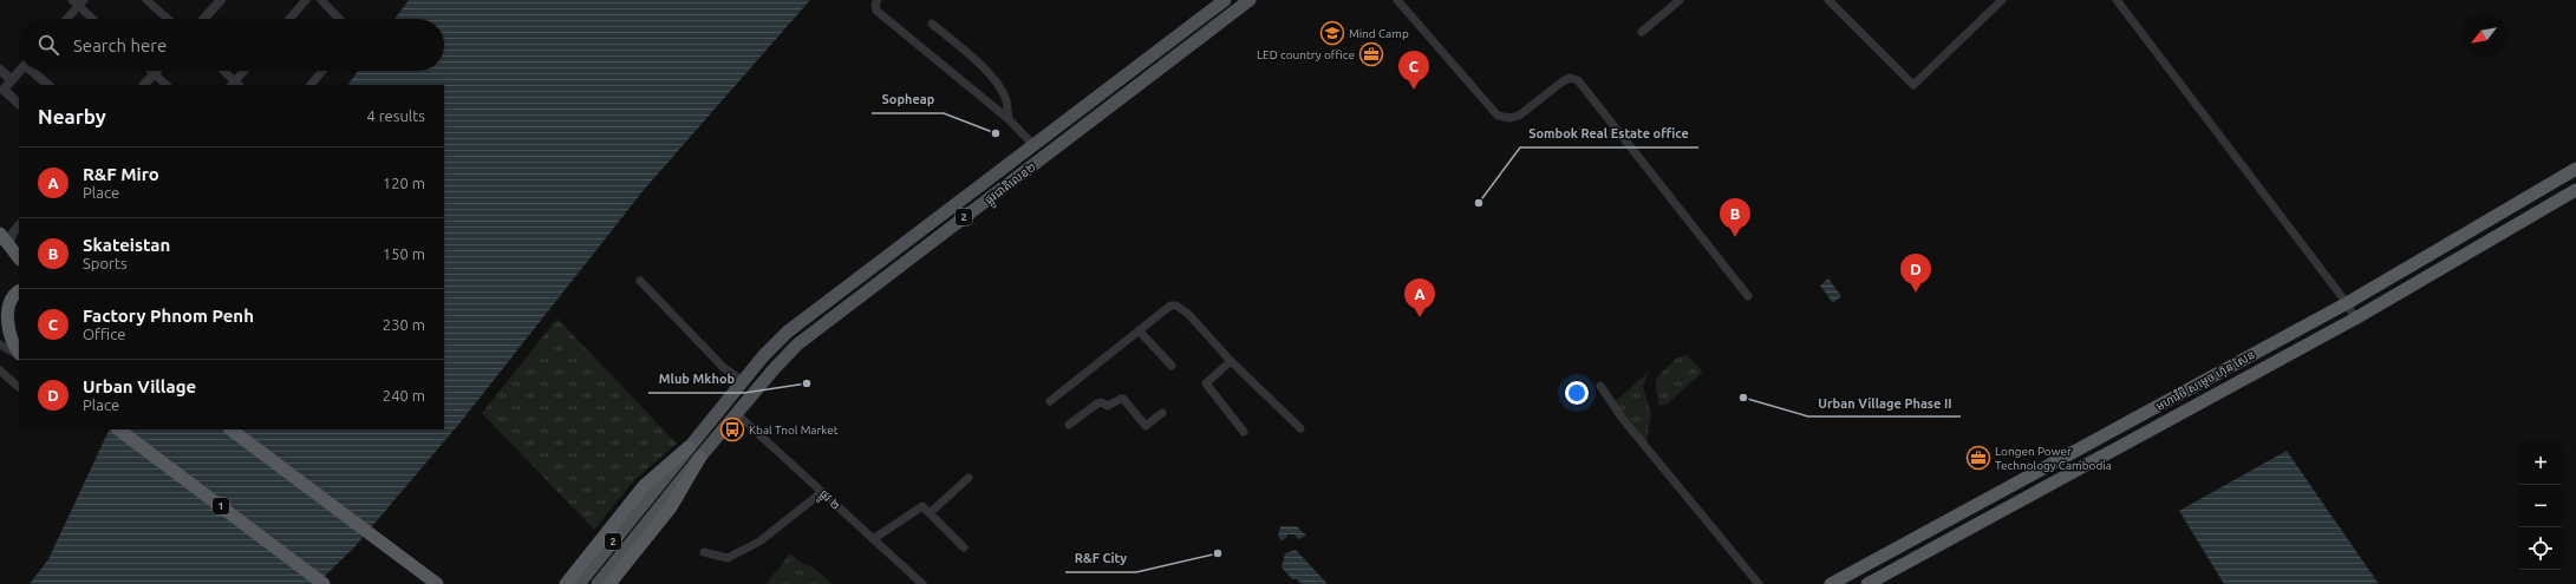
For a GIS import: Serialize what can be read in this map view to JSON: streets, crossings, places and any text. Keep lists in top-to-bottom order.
{
  "streets": {
    "highway": ["មហាវិថី សម្តេច ហ៊ុន សែន", "1"],
    "main road": ["ផ្លូវជាតិលេខ២", "2"],
    "street": ["ផ្លូវ ២"]
  },
  "crossings": [
    ["ផ្លូវជាតិលេខ២", "2"],
    ["ផ្លូវជាតិលេខ២", "ផ្លូវ ២"]
  ],
  "places": {
    "school or university": ["Mind Camp"],
    "office": ["LED country office", "Longen Power Technology Cambodia"],
    "other": [
      "Sopheap",
      "Sombok Real Estate office",
      "Mlub Mkhob",
      "Urban Village Phase II",
      "R&F City"
    ],
    "bus stop": ["Kbal Tnol Market"]
  },
  "north": "bottom left",
  "page": {
    "search": "Search here",
    "pins": [
      "C",
      "B",
      "D",
      "A"
    ],
    "heading": ["Nearby", "4 results"],
    "list": [
      {
        "mark": "A",
        "name": "R&F Miro",
        "note": "Place",
        "value": "120 m"
      },
      {
        "mark": "B",
        "name": "Skateistan",
        "note": "Sports",
        "value": "150 m"
      },
      {
        "mark": "C",
        "name": "Factory Phnom Penh",
        "note": "Office",
        "value": "230 m"
      },
      {
        "mark": "D",
        "name": "Urban Village",
        "note": "Place",
        "value": "240 m"
      }
    ],
    "map_buttons": ["+", "−"]
  }
}
